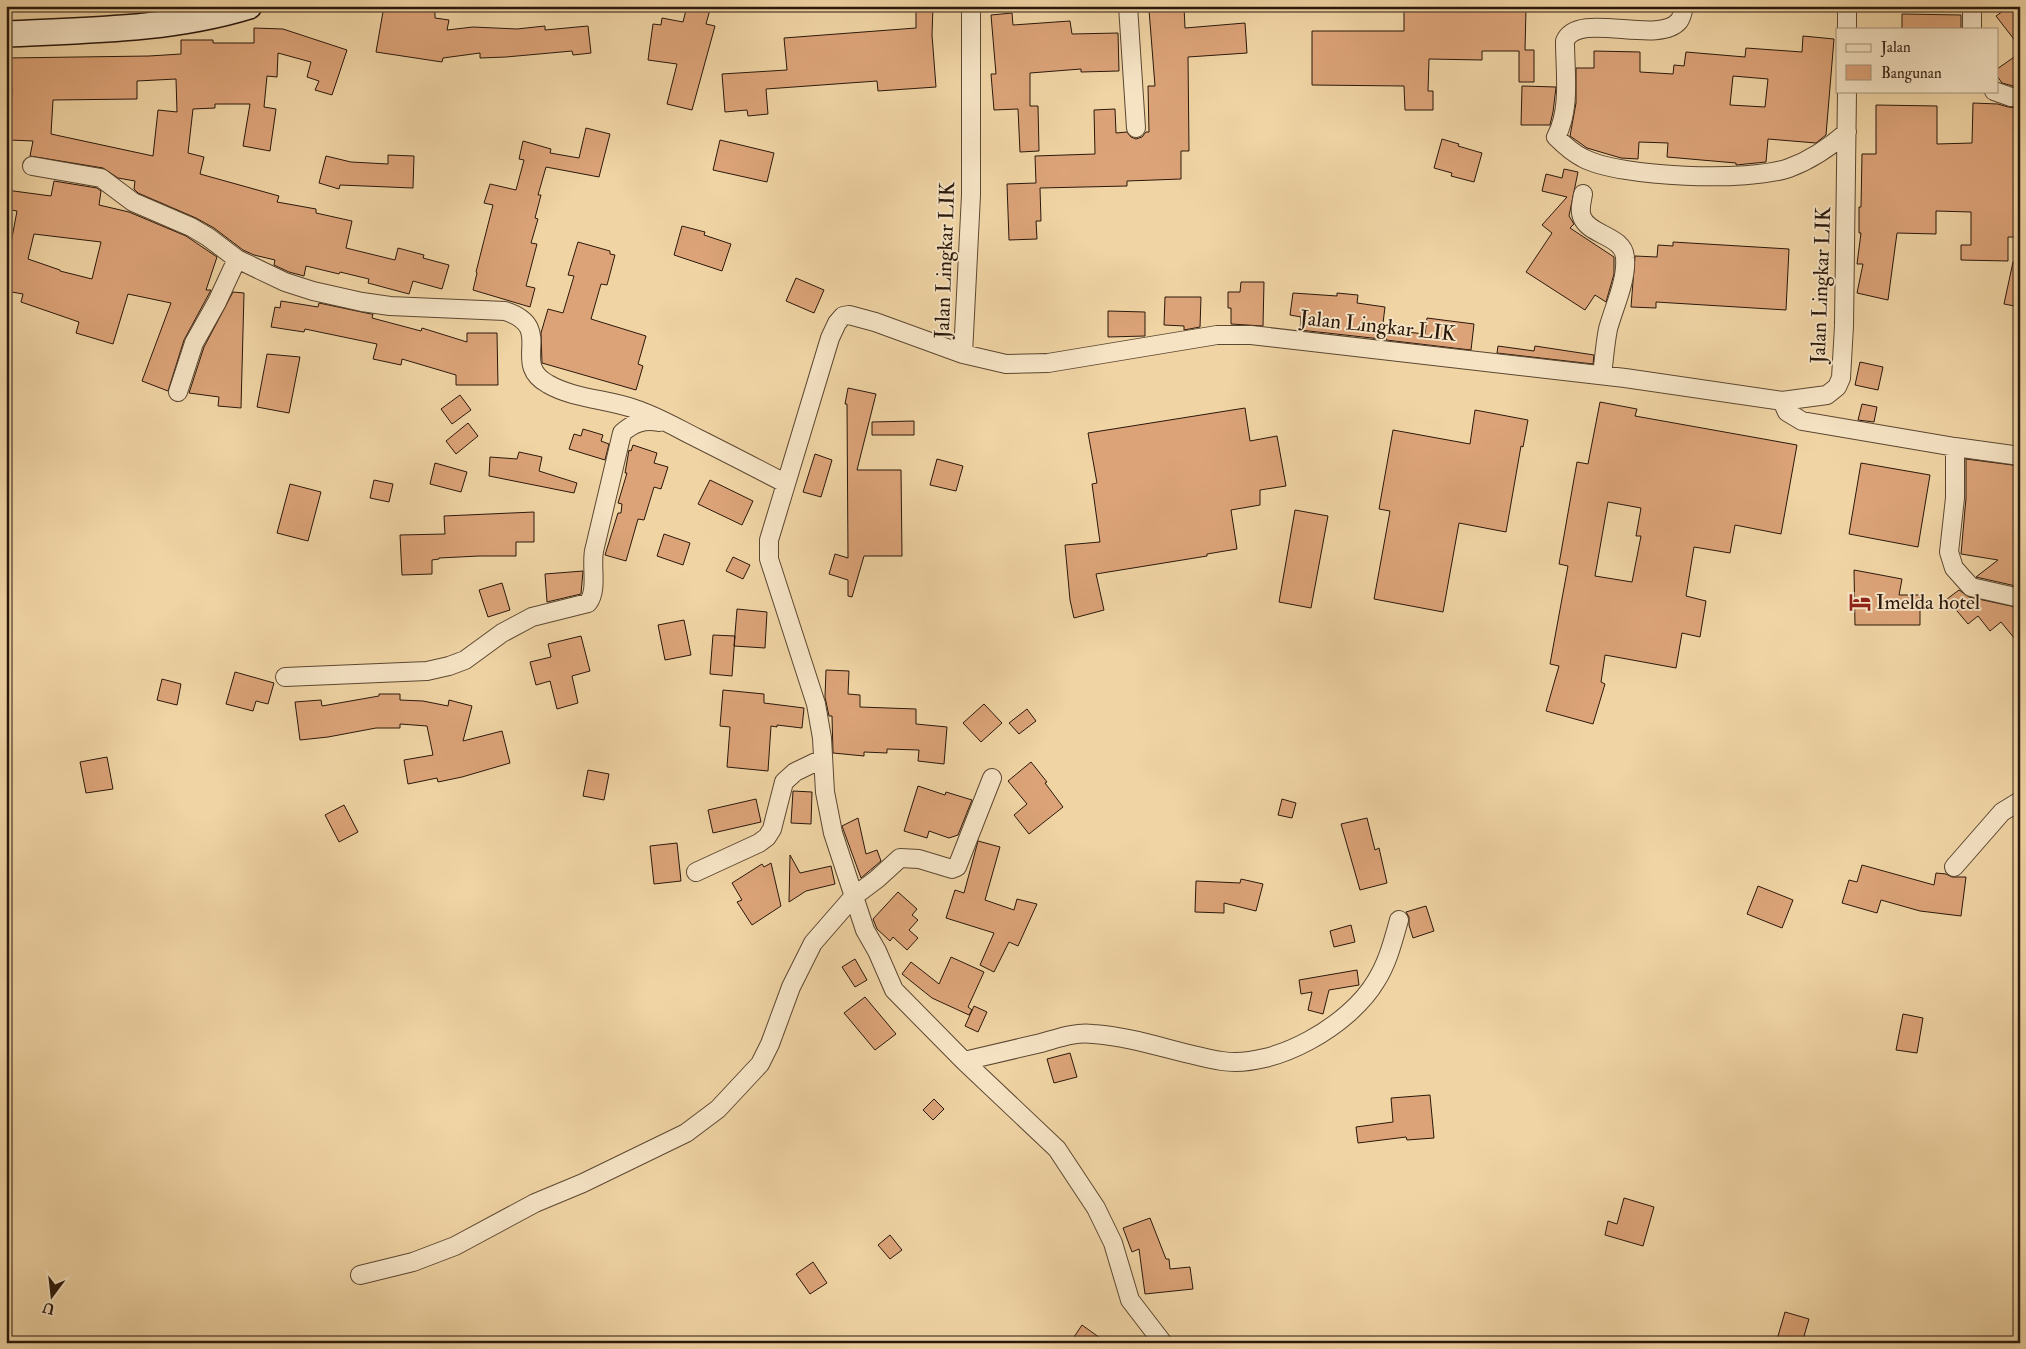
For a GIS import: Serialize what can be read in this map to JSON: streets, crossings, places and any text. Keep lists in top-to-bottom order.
{
  "streets": {
    "street": ["Jalan Lingkar LIK"]
  },
  "places": {
    "hotel": ["Imelda hotel"]
  },
  "legend": ["Jalan", "Bangunan"],
  "north": "bottom"
}
